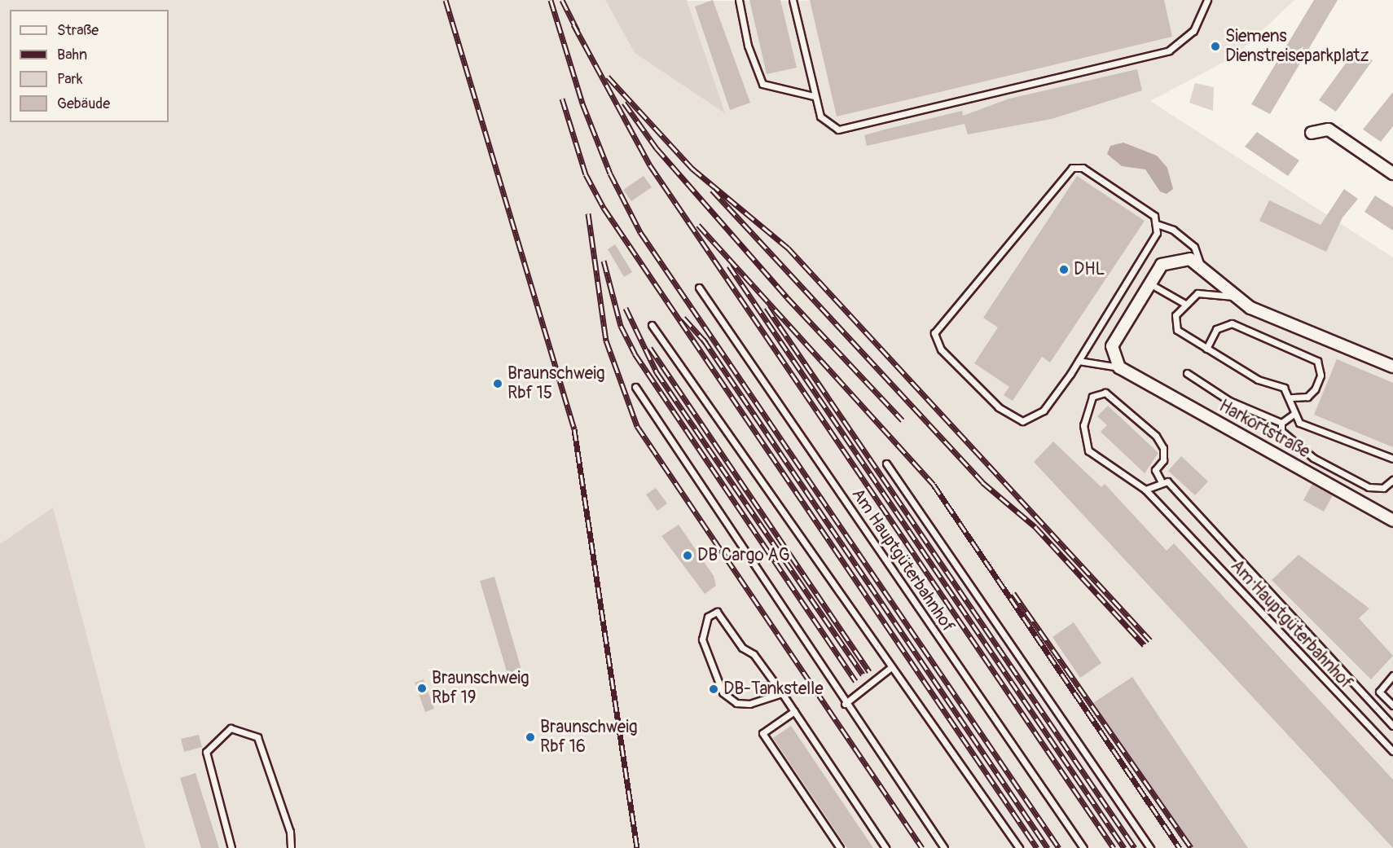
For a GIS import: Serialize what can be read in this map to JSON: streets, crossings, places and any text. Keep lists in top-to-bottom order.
{
  "streets": {
    "street": ["Harkortstraße"],
    "lane": ["Am Hauptgüterbahnhof"]
  },
  "places": [
    "Siemens Dienstreiseparkplatz",
    "DHL",
    "Braunschweig Rbf 15",
    "DB Cargo AG",
    "Braunschweig Rbf 19",
    "DB-Tankstelle",
    "Braunschweig Rbf 16"
  ],
  "legend": [
    "Straße",
    "Bahn",
    "Park",
    "Gebäude"
  ]
}
